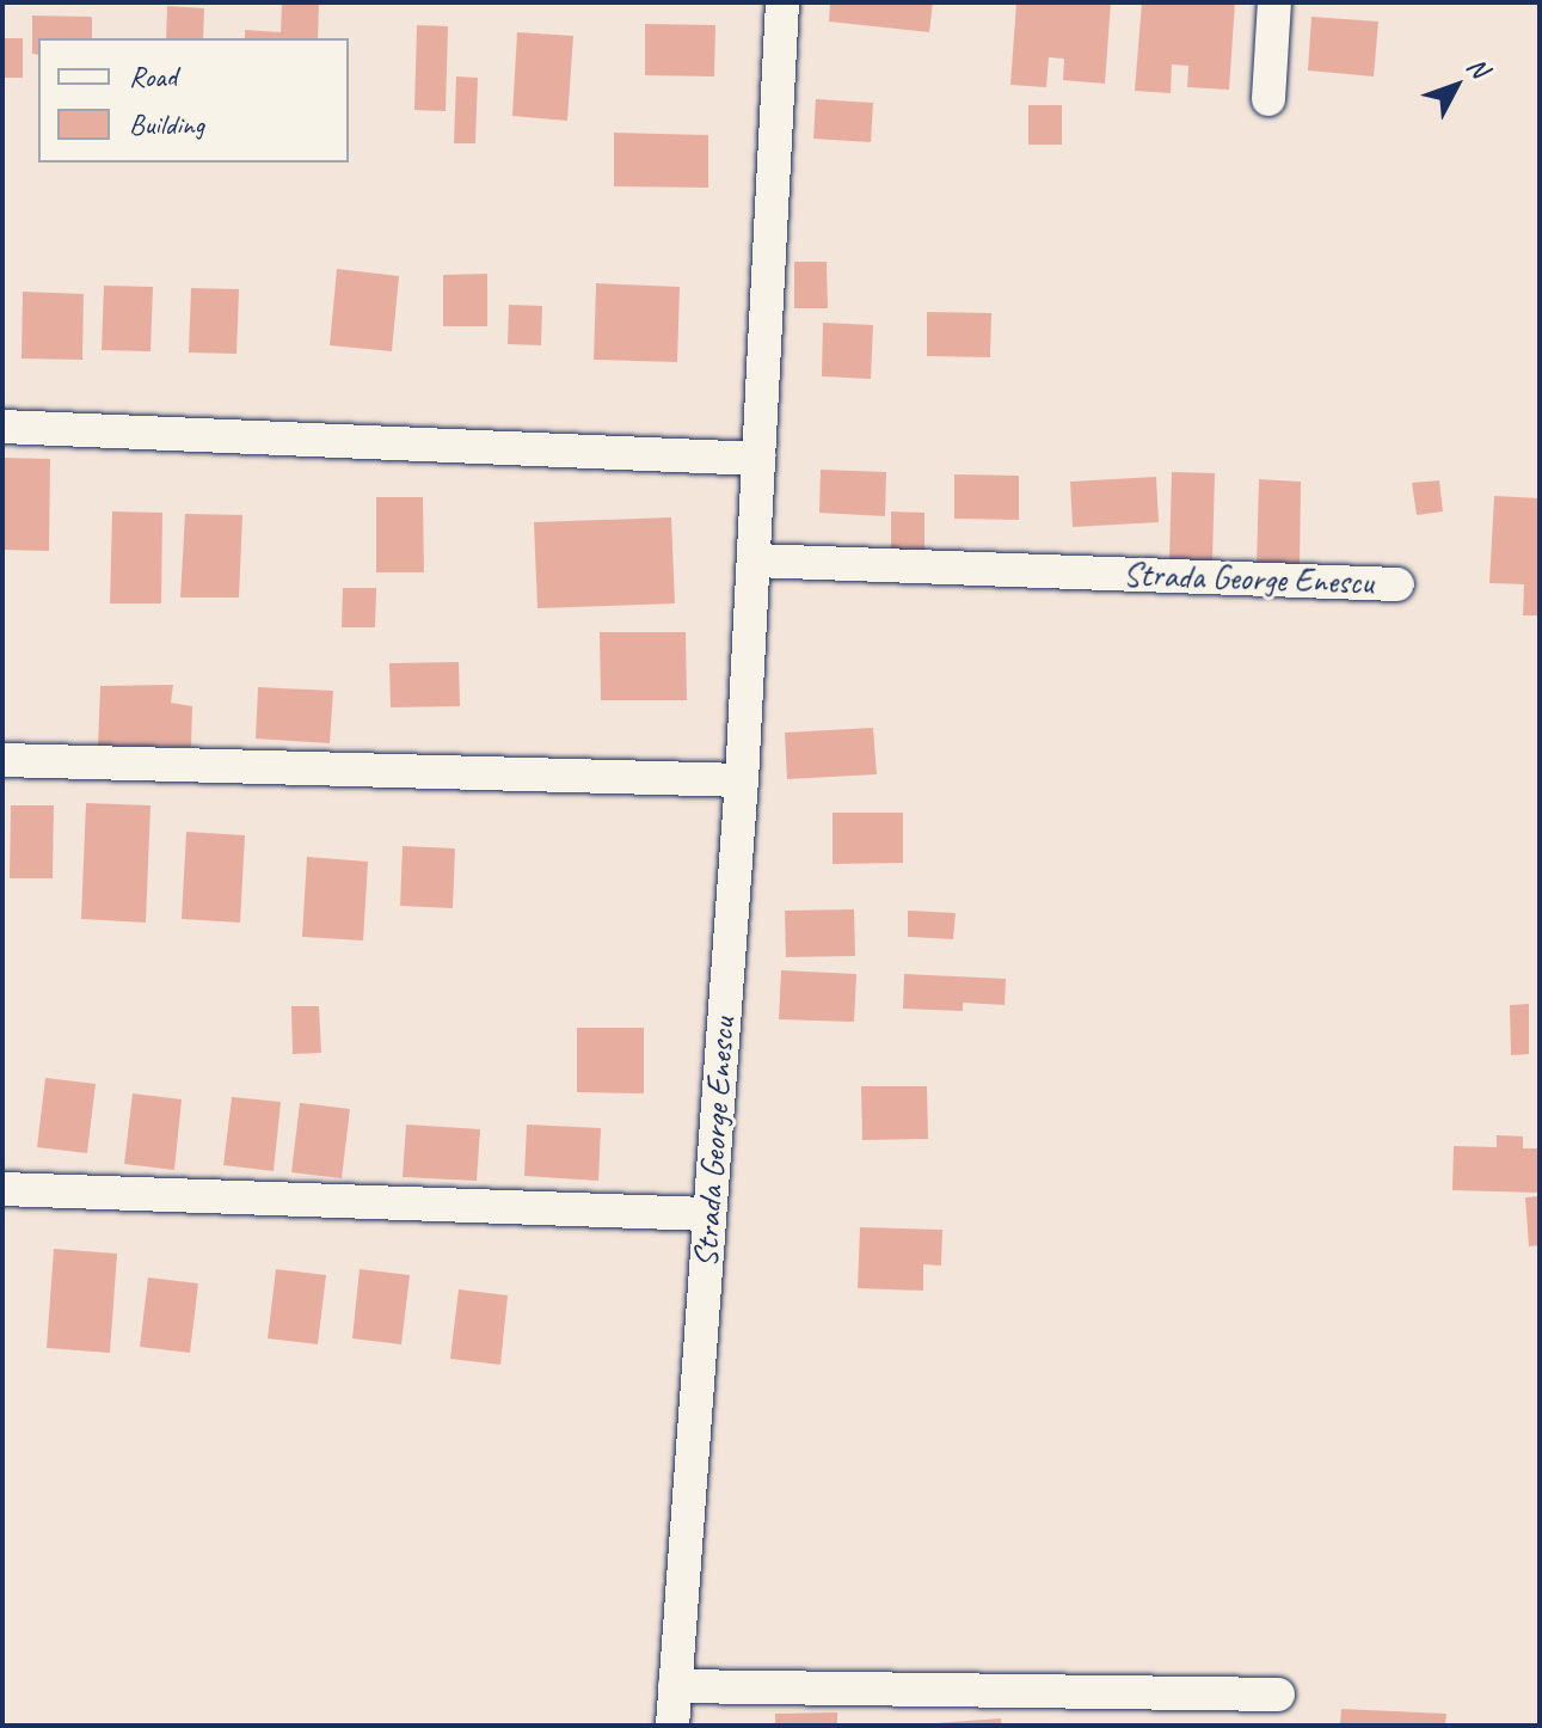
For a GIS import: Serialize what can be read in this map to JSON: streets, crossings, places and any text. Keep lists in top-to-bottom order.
{
  "streets": {
    "street": ["Strada George Enescu"]
  },
  "legend": ["Road", "Building"],
  "north": "top right"
}
